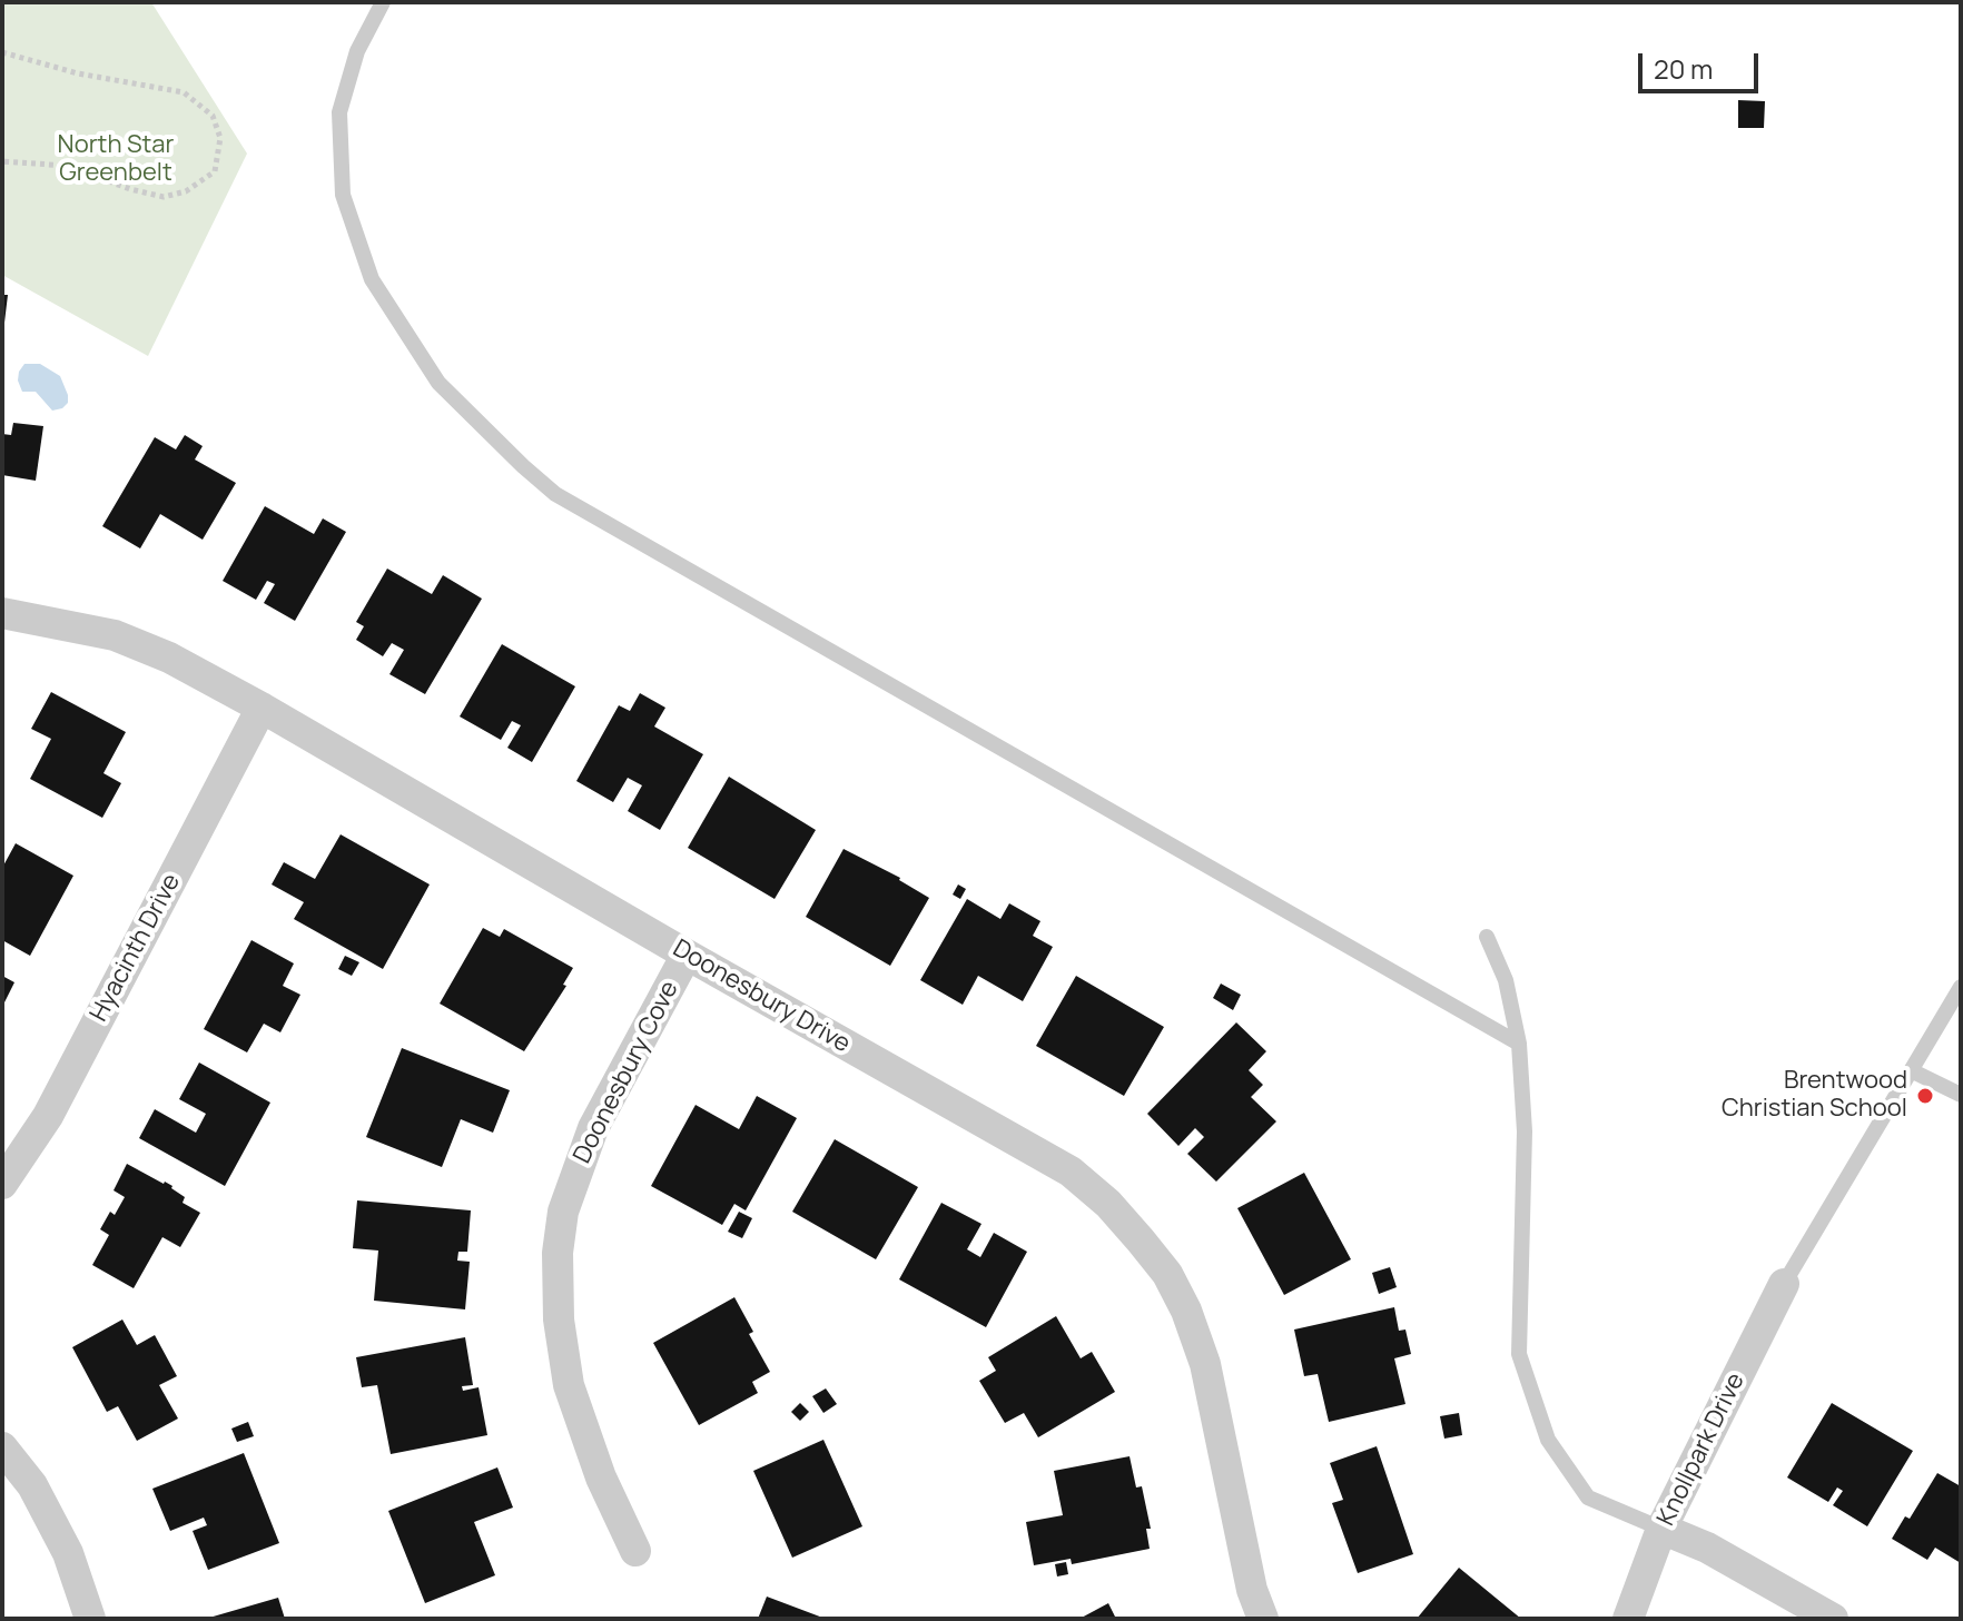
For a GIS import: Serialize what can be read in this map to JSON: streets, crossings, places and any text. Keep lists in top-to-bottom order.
{
  "streets": {
    "street": [
      "Hyacinth Drive",
      "Doonesbury Drive",
      "Doonesbury Cove",
      "Knollpark Drive"
    ]
  },
  "crossings": [
    ["Hyacinth Drive", "Doonesbury Drive"],
    ["Doonesbury Drive", "Doonesbury Cove"]
  ],
  "parks": ["North Star Greenbelt"],
  "places": ["Brentwood Christian School"],
  "scale_bar": "20 m"
}
